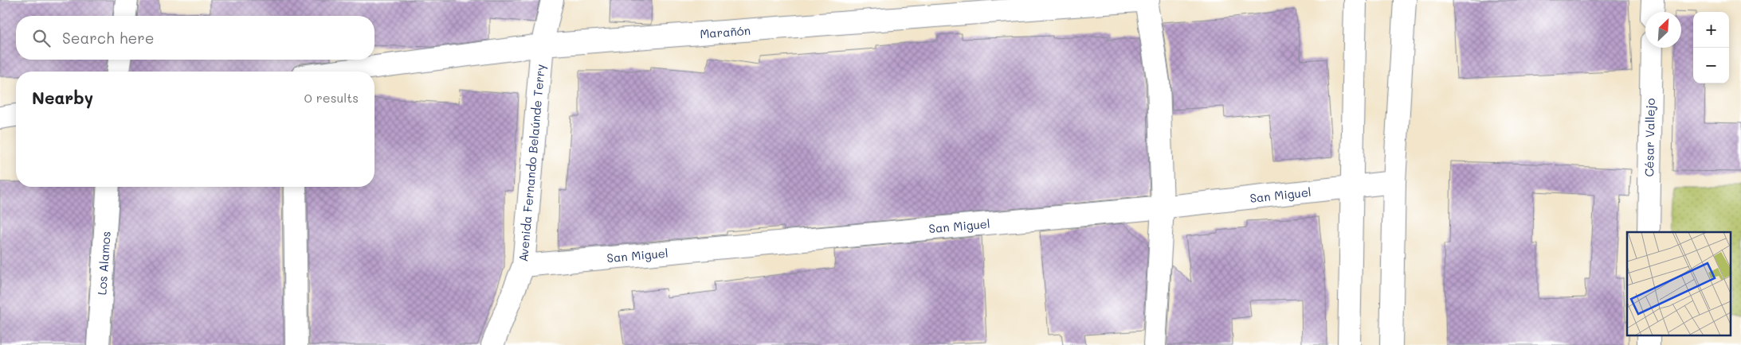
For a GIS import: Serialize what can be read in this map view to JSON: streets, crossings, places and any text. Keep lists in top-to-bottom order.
{
  "streets": {
    "street": [
      "Marañón",
      "César Vallejo",
      "Avenida Fernando Belaúnde Terry",
      "San Miguel",
      "Los Alamos"
    ]
  },
  "crossings": [
    ["Marañón", "Avenida Fernando Belaúnde Terry"],
    ["Avenida Fernando Belaúnde Terry", "San Miguel"]
  ],
  "north": "top right",
  "page": {
    "map_buttons": ["+", "−"],
    "search": "Search here",
    "heading": ["Nearby", "0 results"]
  }
}
